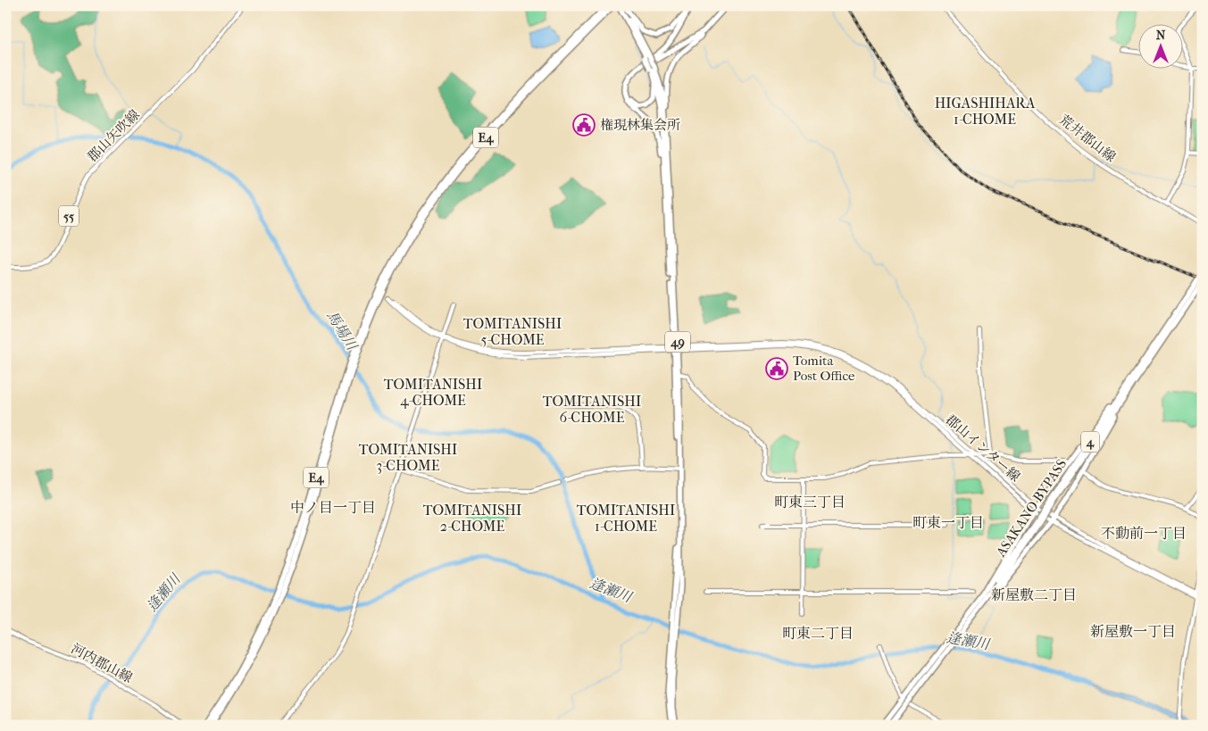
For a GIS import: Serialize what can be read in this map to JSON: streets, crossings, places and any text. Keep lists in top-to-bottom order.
{
  "streets": {
    "highway": [
      "E4",
      "49",
      "4",
      "ASAKANO BYPASS"
    ],
    "street": [
      "郡山矢吹線",
      "荒井郡山線",
      "55",
      "郡山インター線",
      "河内郡山線"
    ]
  },
  "crossings": [
    ["49", "郡山インター線"]
  ],
  "districts": [
    "HIGASHIHARA 1-CHOME",
    "TOMITANISHI 5-CHOME",
    "TOMITANISHI 4-CHOME",
    "TOMITANISHI 6-CHOME",
    "TOMITANISHI 3-CHOME",
    "町東三丁目",
    "中ノ目一丁目",
    "TOMITANISHI 2-CHOME",
    "TOMITANISHI 1-CHOME",
    "町東一丁目",
    "不動前一丁目",
    "新屋敷二丁目",
    "新屋敷一丁目",
    "町東二丁目"
  ],
  "water": ["馬場川", "逢瀬川"],
  "places": {
    "public building": ["権現林集会所", "Tomita Post Office"]
  },
  "north": "top"
}
